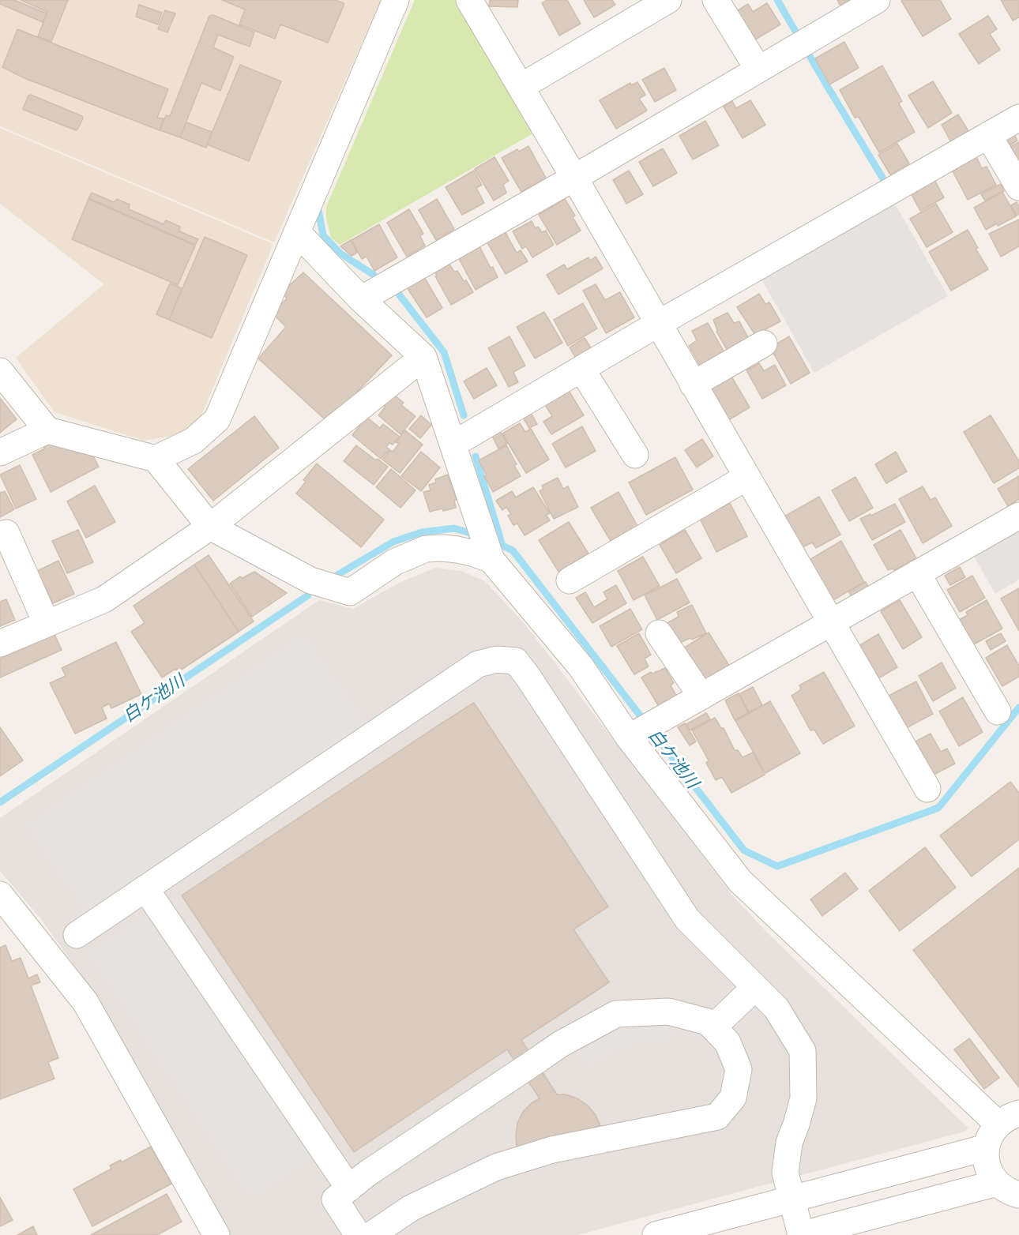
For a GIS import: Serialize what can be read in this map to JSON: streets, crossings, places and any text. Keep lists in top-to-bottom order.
{
  "water": ["白ケ池川"]
}
